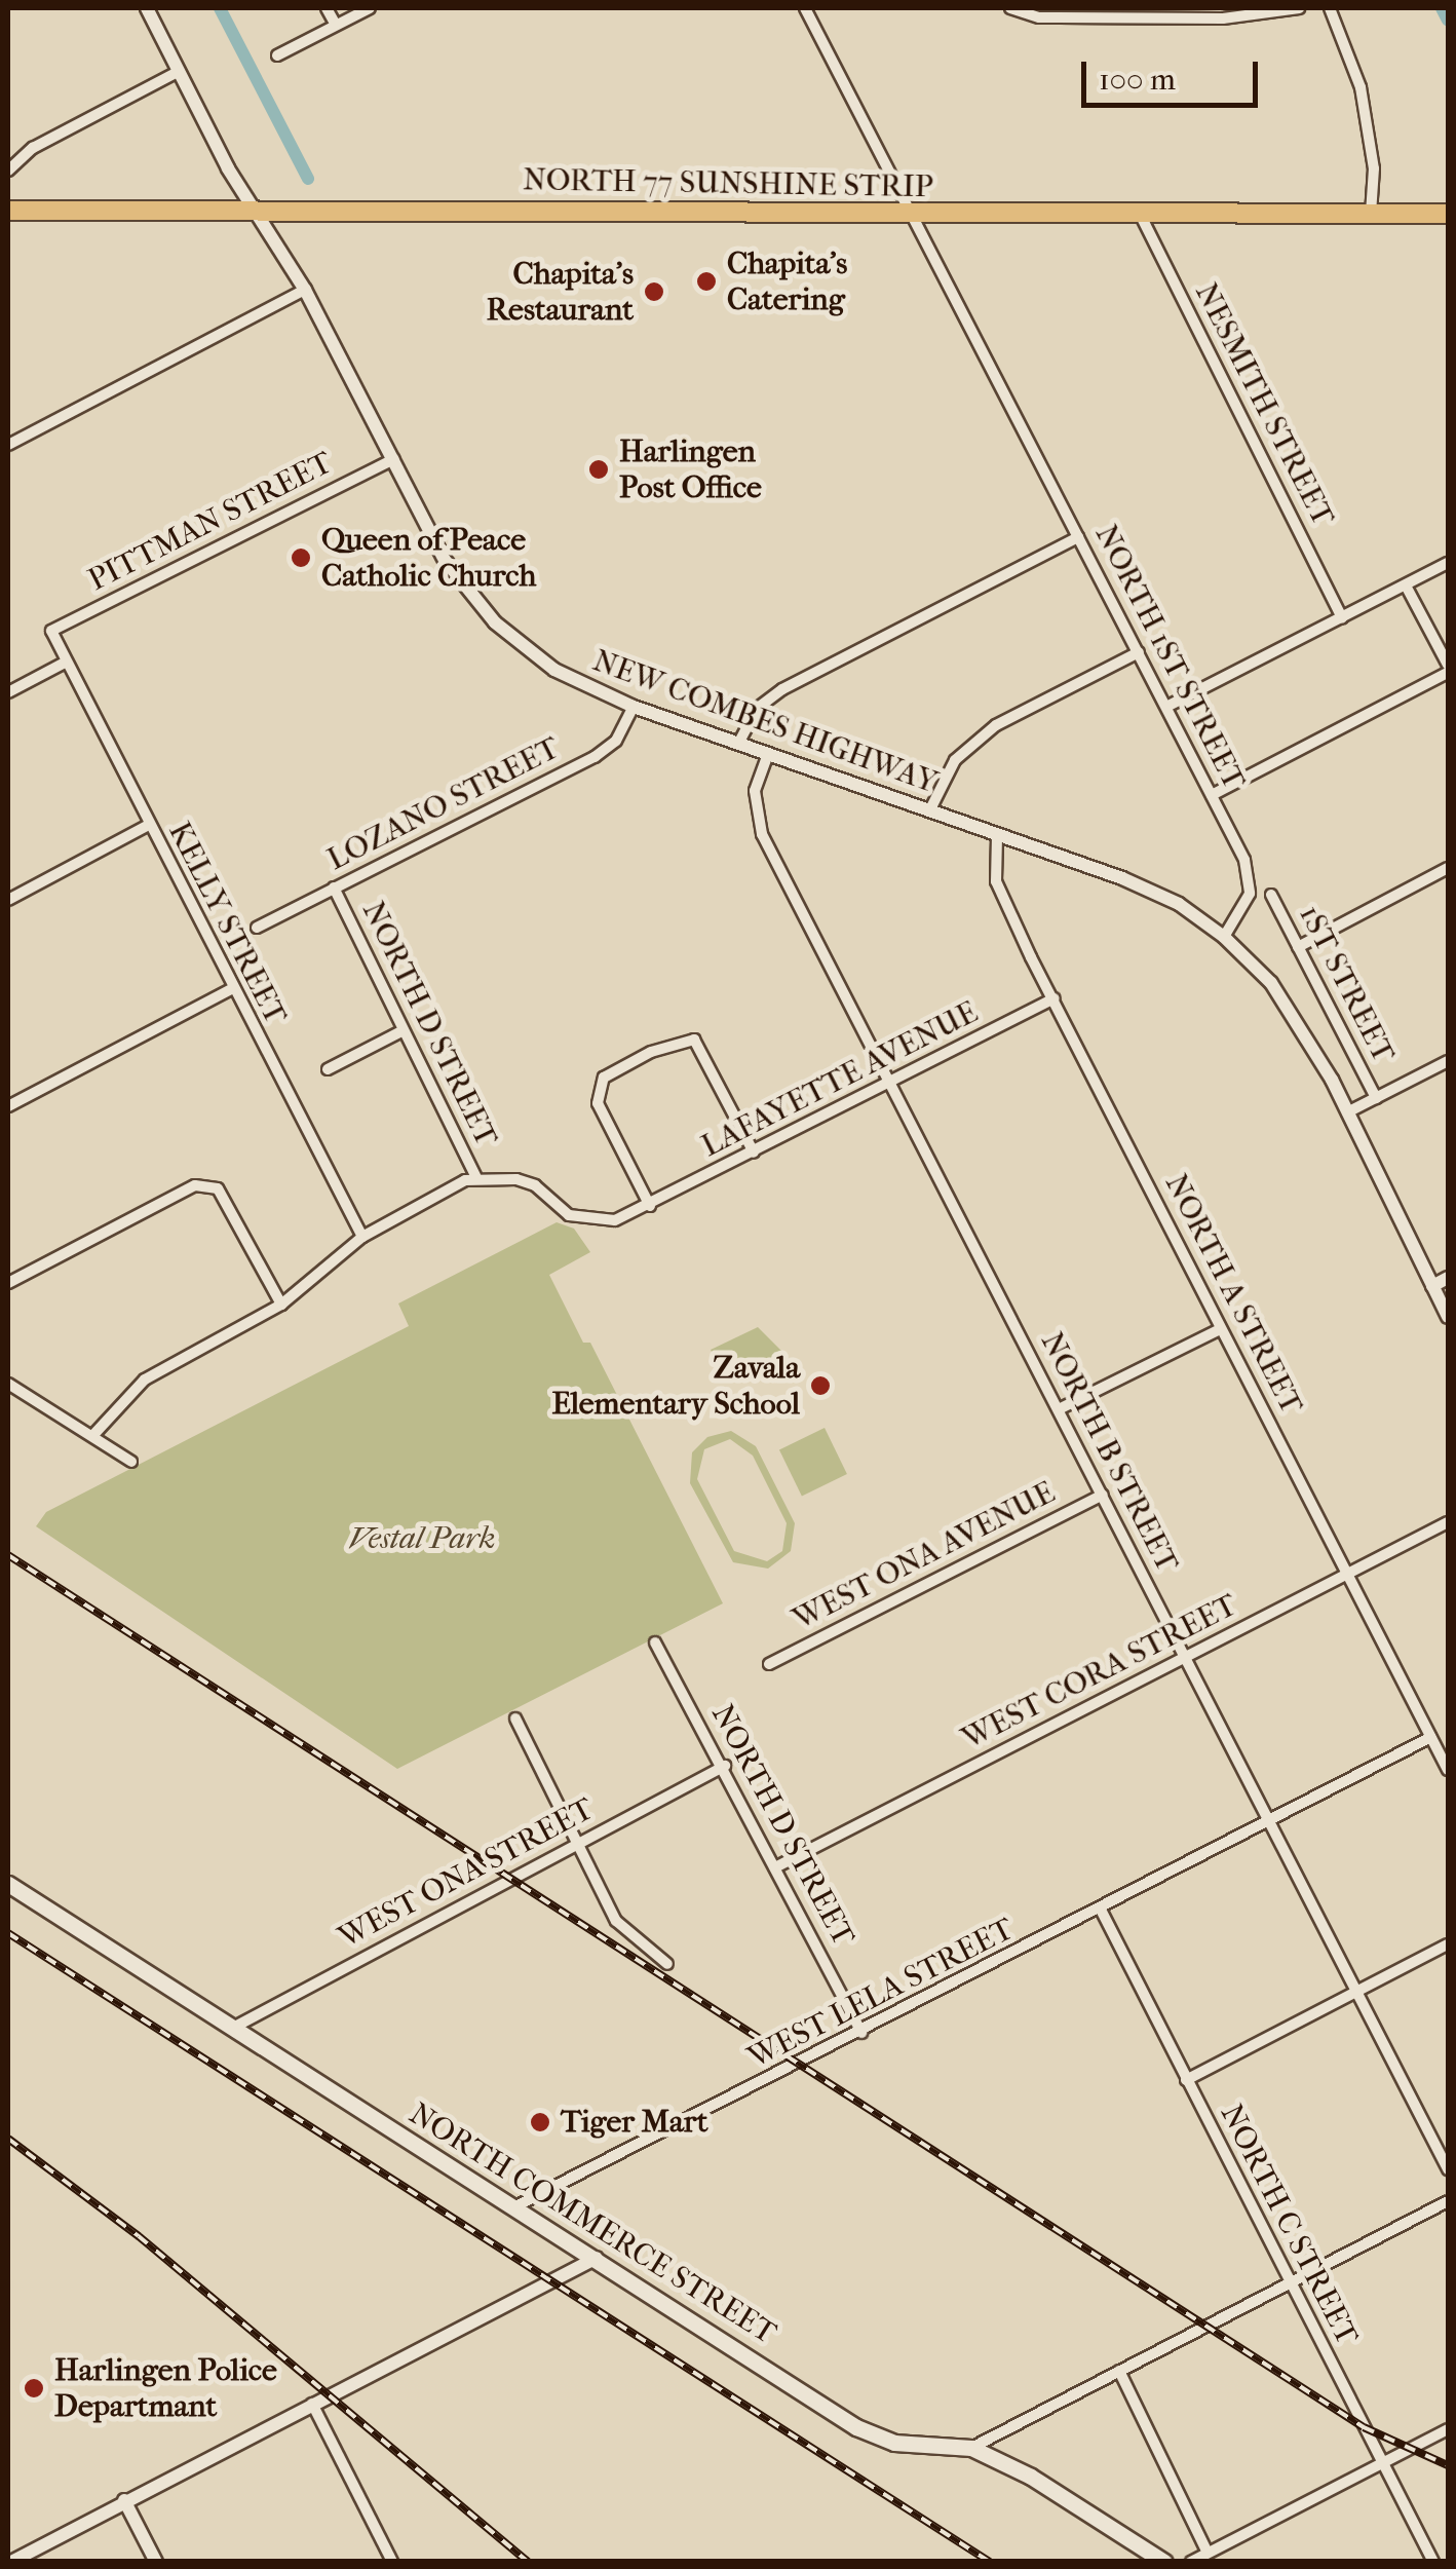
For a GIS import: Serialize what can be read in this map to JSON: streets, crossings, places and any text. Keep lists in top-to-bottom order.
{
  "streets": {
    "main road": ["NORTH 77 SUNSHINE STRIP", "NORTH COMMERCE STREET"],
    "street": [
      "NESMITH STREET",
      "PITTMAN STREET",
      "NORTH 1ST STREET",
      "NEW COMBES HIGHWAY",
      "LOZANO STREET",
      "KELLY STREET",
      "1ST STREET",
      "NORTH D STREET",
      "LAFAYETTE AVENUE",
      "NORTH A STREET",
      "NORTH B STREET",
      "WEST ONA AVENUE",
      "WEST CORA STREET",
      "WEST ONA STREET",
      "WEST LELA STREET",
      "NORTH C STREET"
    ]
  },
  "crossings": [
    ["NORTH 77 SUNSHINE STRIP", "NESMITH STREET"],
    ["NORTH 77 SUNSHINE STRIP", "NORTH 1ST STREET"],
    ["NORTH 77 SUNSHINE STRIP", "NEW COMBES HIGHWAY"],
    ["PITTMAN STREET", "NEW COMBES HIGHWAY"],
    ["PITTMAN STREET", "KELLY STREET"],
    ["NORTH 1ST STREET", "NEW COMBES HIGHWAY"],
    ["NEW COMBES HIGHWAY", "LOZANO STREET"],
    ["NEW COMBES HIGHWAY", "NORTH A STREET"],
    ["NEW COMBES HIGHWAY", "NORTH B STREET"],
    ["LOZANO STREET", "NORTH D STREET"],
    ["NORTH D STREET", "LAFAYETTE AVENUE"],
    ["NORTH D STREET", "WEST CORA STREET"],
    ["NORTH D STREET", "WEST ONA STREET"],
    ["NORTH D STREET", "WEST LELA STREET"],
    ["LAFAYETTE AVENUE", "NORTH A STREET"],
    ["LAFAYETTE AVENUE", "NORTH B STREET"],
    ["NORTH A STREET", "WEST CORA STREET"],
    ["NORTH A STREET", "WEST LELA STREET"],
    ["NORTH B STREET", "WEST ONA AVENUE"],
    ["NORTH B STREET", "WEST CORA STREET"],
    ["NORTH B STREET", "WEST LELA STREET"],
    ["WEST ONA STREET", "NORTH COMMERCE STREET"],
    ["WEST LELA STREET", "NORTH COMMERCE STREET"],
    ["WEST LELA STREET", "NORTH C STREET"]
  ],
  "parks": ["Vestal Park"],
  "places": [
    "Chapita's Catering",
    "Chapita's Restaurant",
    "Harlingen Post Office",
    "Queen of Peace Catholic Church",
    "Zavala Elementary School",
    "Tiger Mart",
    "Harlingen Police Departmant"
  ],
  "scale_bar": "100 m"
}
